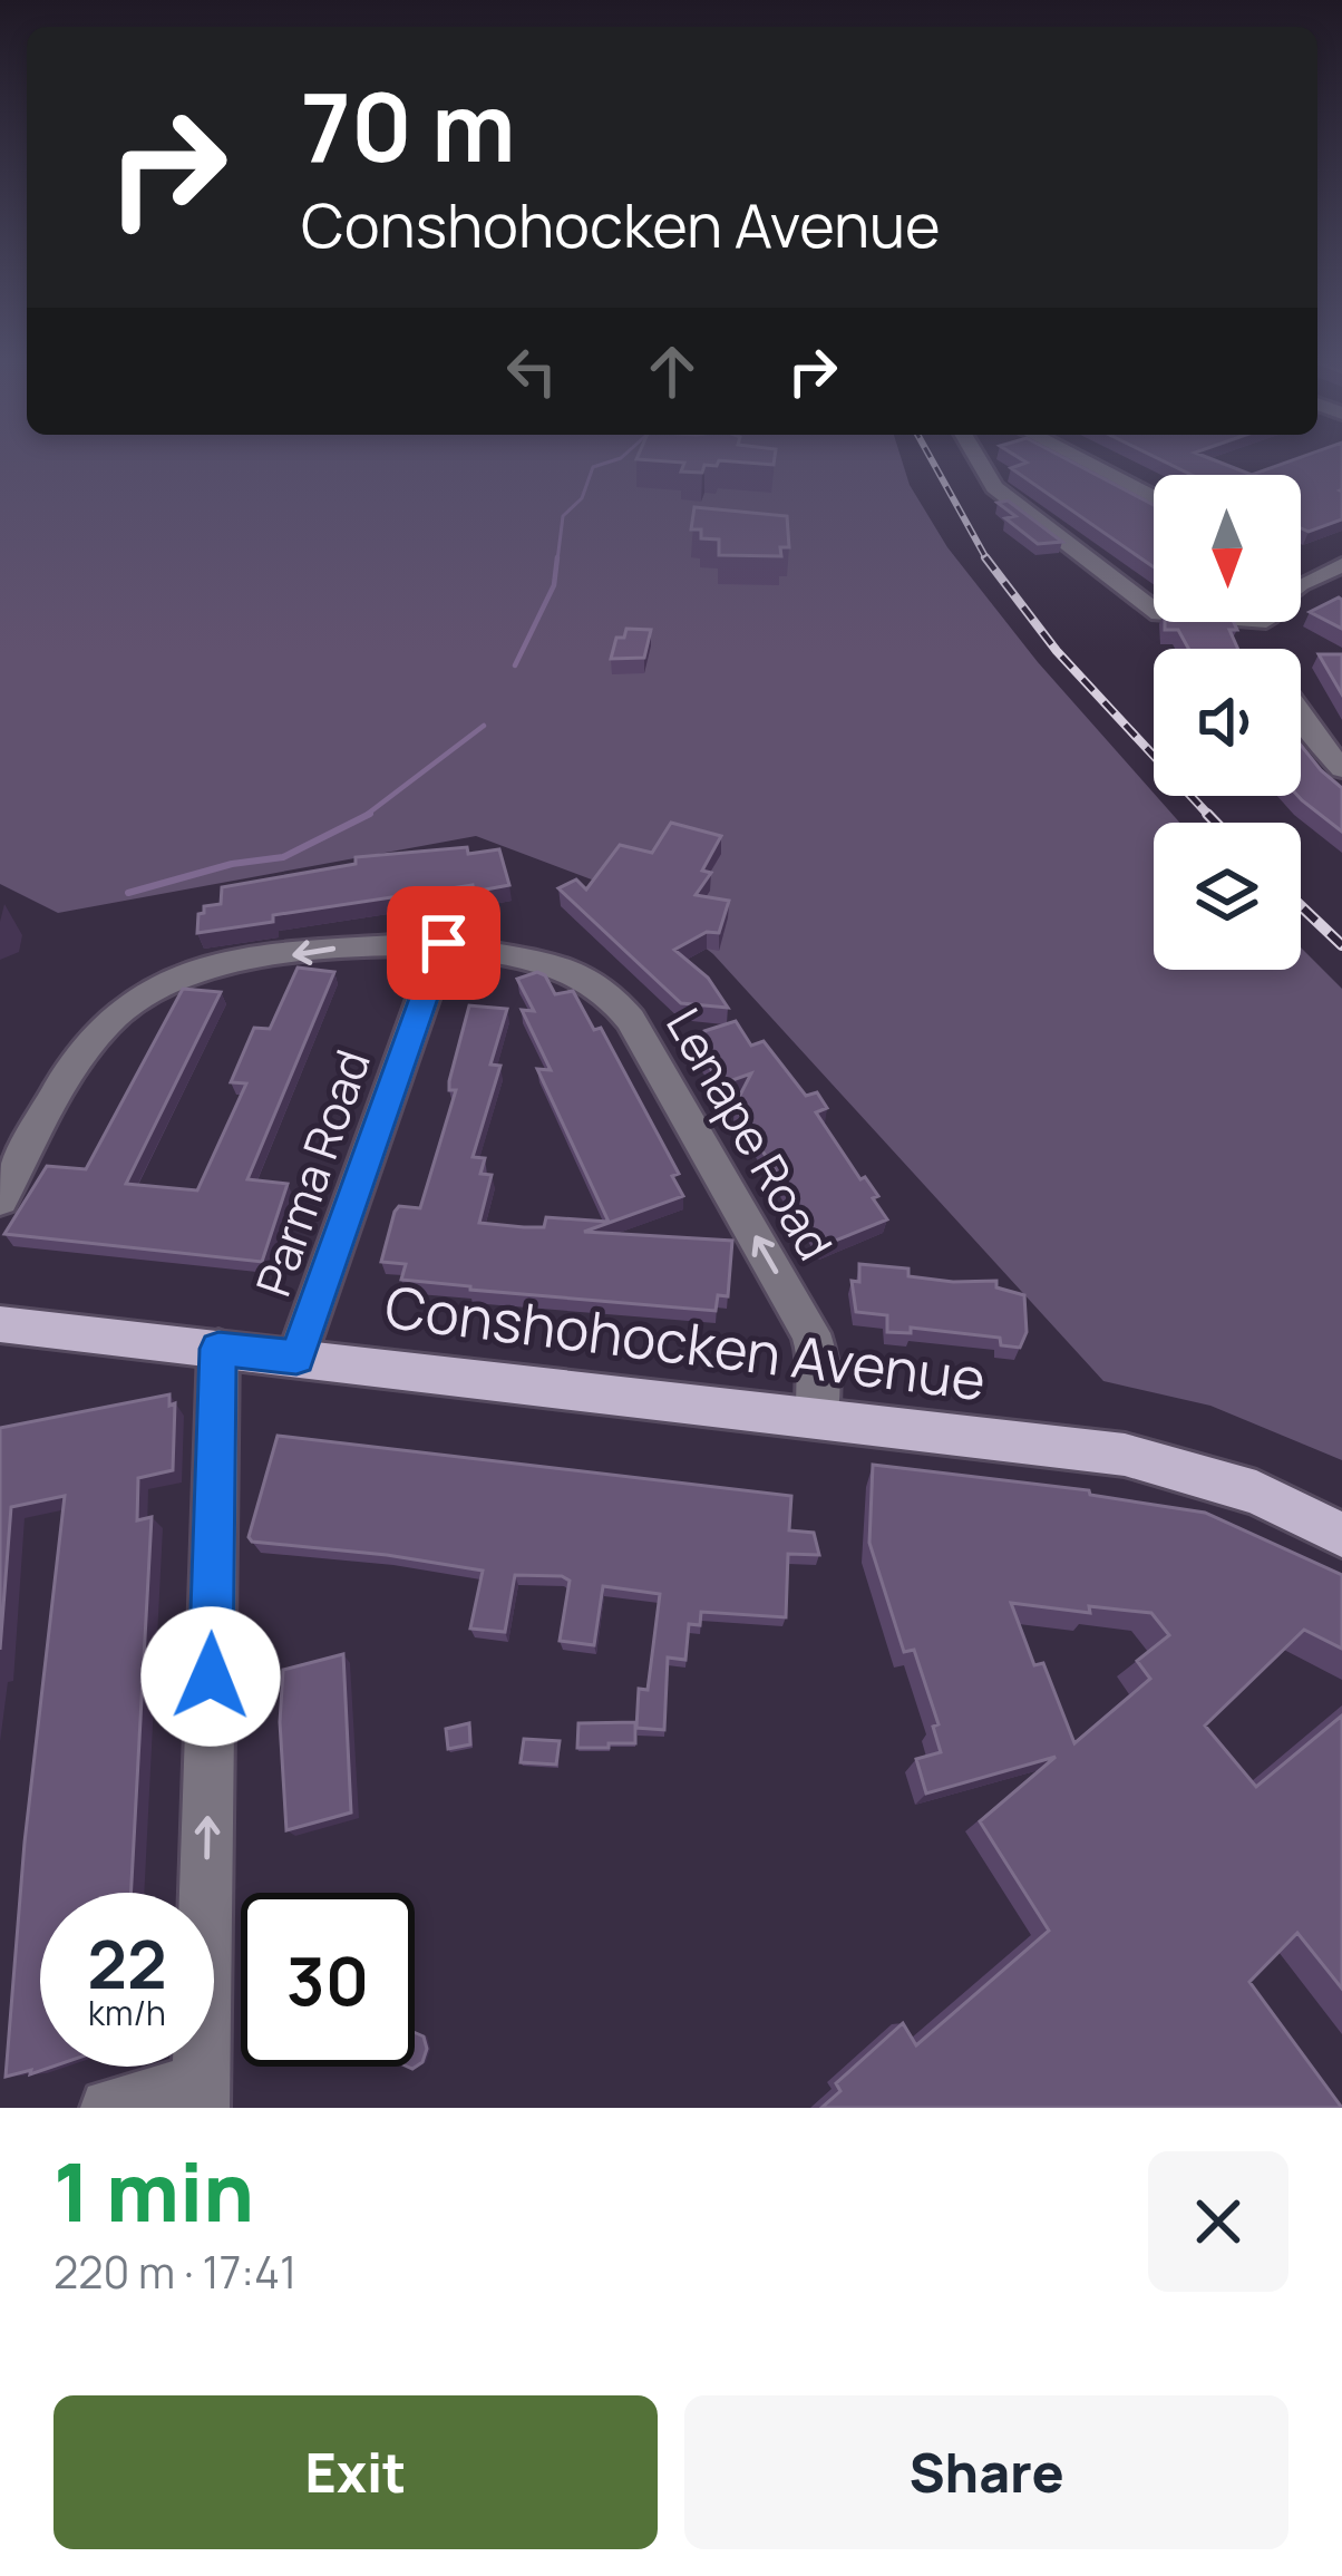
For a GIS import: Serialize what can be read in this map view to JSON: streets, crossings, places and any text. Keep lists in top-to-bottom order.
{
  "streets": {
    "main road": ["Conshohocken Avenue"],
    "street": ["Lenape Road", "Parma Road"]
  },
  "crossings": [
    ["Lenape Road", "Parma Road"],
    ["Lenape Road", "Conshohocken Avenue"],
    ["Parma Road", "Conshohocken Avenue"]
  ],
  "north": "bottom",
  "page": {
    "turn": ["70 m", "Conshohocken Avenue"],
    "speed": "22 km/h",
    "limit": "30",
    "heading": ["1 min", "220 m · 17:41"],
    "buttons": ["Exit", "Share"]
  }
}
